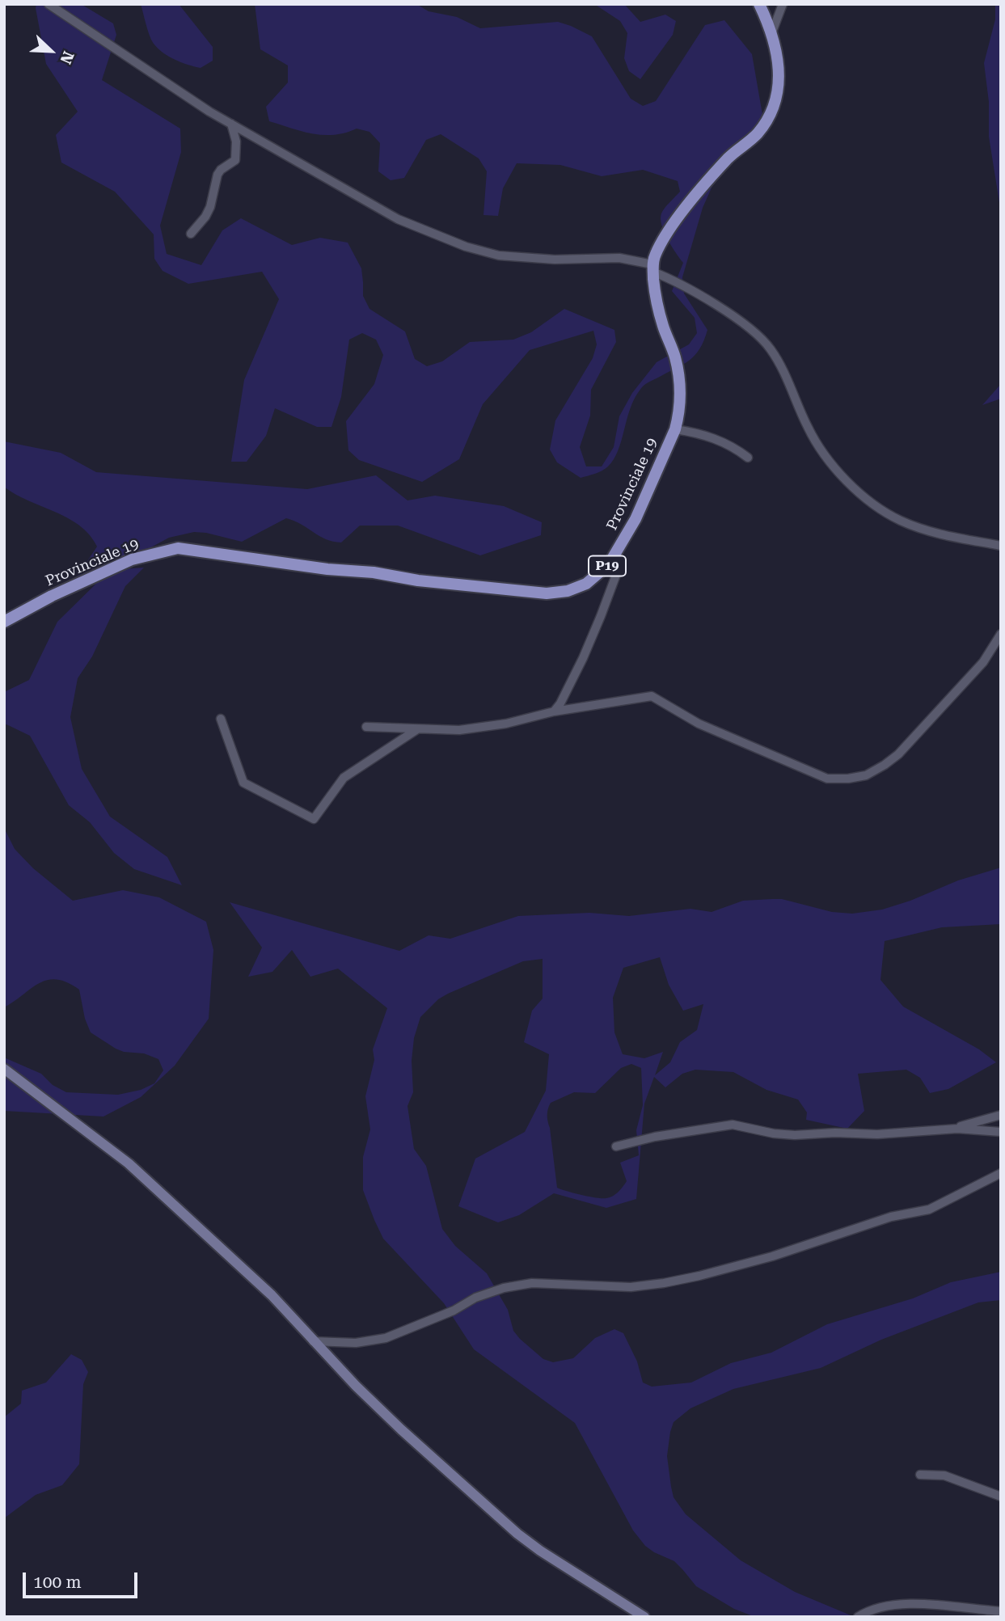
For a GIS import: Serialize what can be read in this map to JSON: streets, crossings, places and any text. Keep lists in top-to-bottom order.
{
  "streets": {
    "main road": ["Provinciale 19", "P19"]
  },
  "scale_bar": "100 m",
  "north": "bottom right"
}
